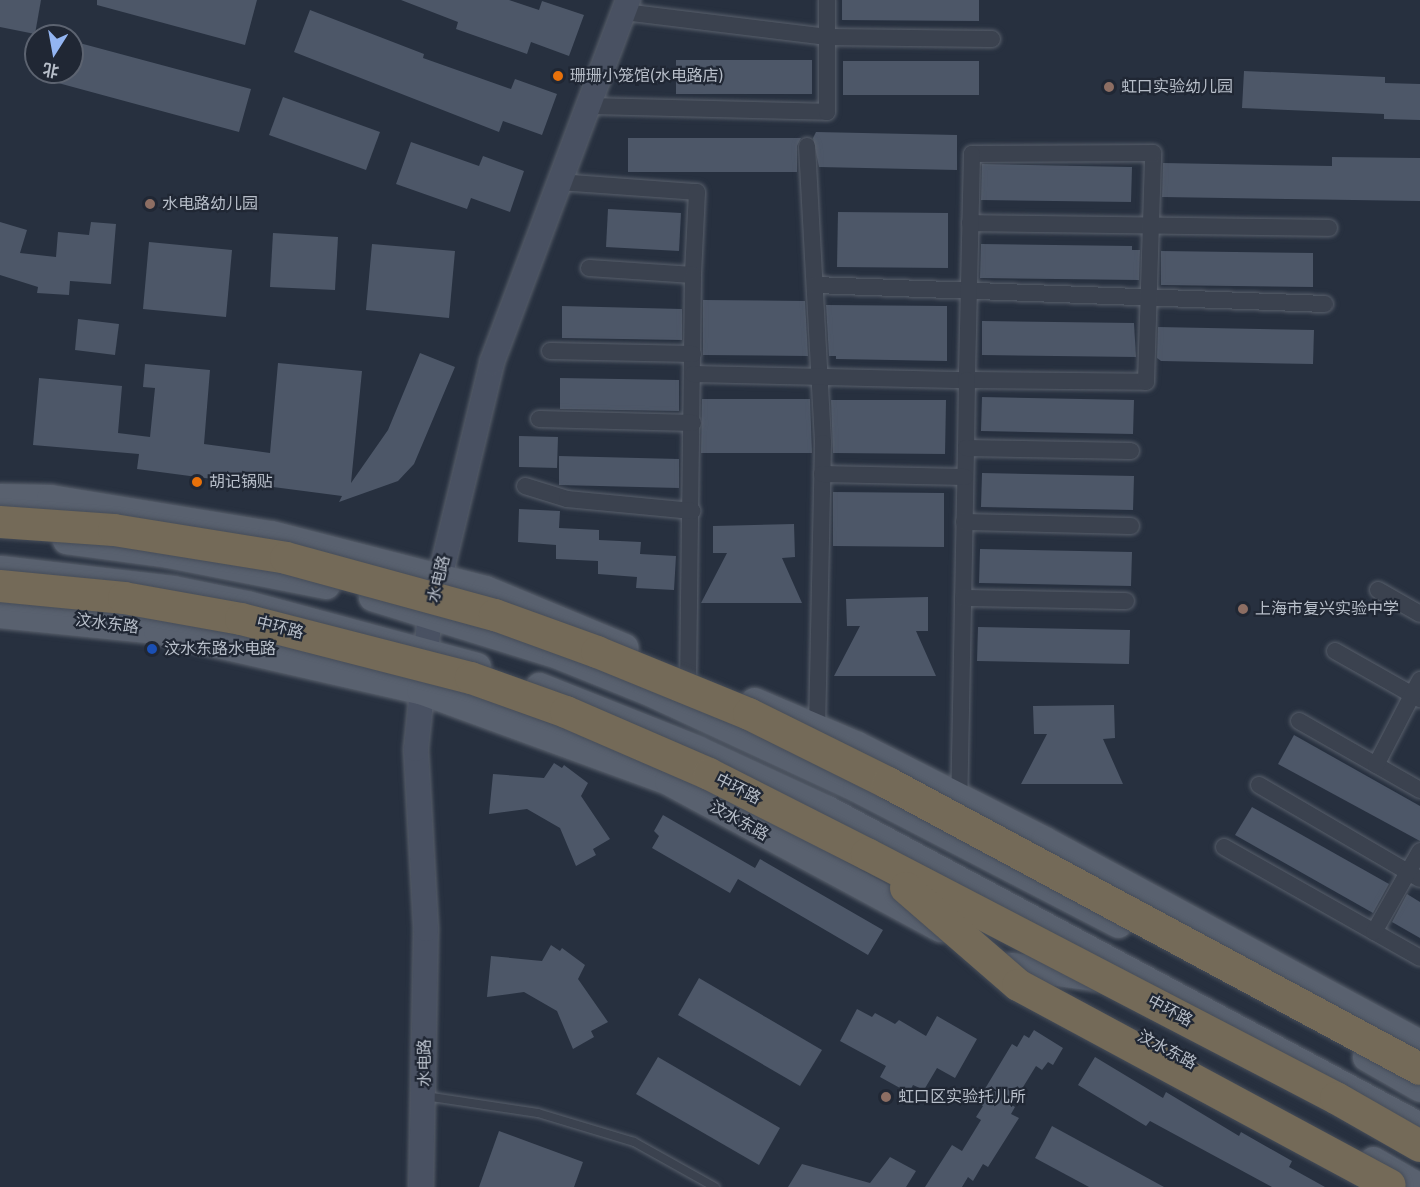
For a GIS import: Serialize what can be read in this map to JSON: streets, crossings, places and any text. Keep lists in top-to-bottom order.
{
  "streets": {
    "highway": ["中环路"],
    "main road": ["水电路", "汶水东路"]
  },
  "crossings": [
    ["水电路", "汶水东路"]
  ],
  "places": [
    "珊珊小笼馆(水电路店)",
    "虹口实验幼儿园",
    "水电路幼儿园",
    "胡记锅贴",
    "上海市复兴实验中学",
    "汶水东路水电路",
    "虹口区实验托儿所"
  ],
  "north": "bottom"
}
